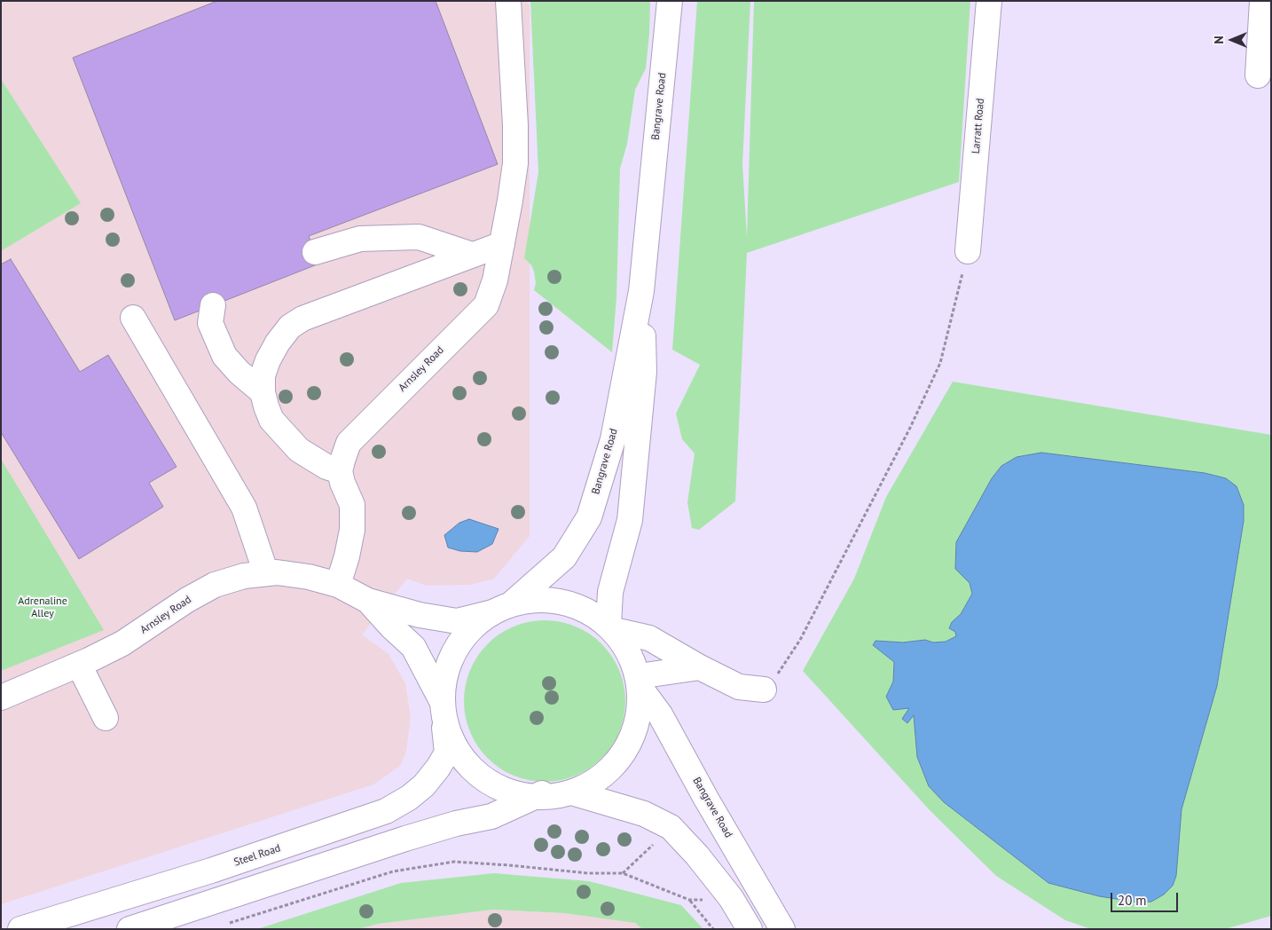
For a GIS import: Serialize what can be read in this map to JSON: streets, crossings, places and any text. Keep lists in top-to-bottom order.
{
  "streets": {
    "main road": [
      "Bangrave Road",
      "Larratt Road",
      "Arnsley Road",
      "Steel Road"
    ]
  },
  "crossings": [
    ["Bangrave Road", "Arnsley Road"],
    ["Bangrave Road", "Steel Road"],
    ["Arnsley Road", "Steel Road"]
  ],
  "parks": ["Adrenaline Alley"],
  "scale_bar": "20 m",
  "north": "left"
}
